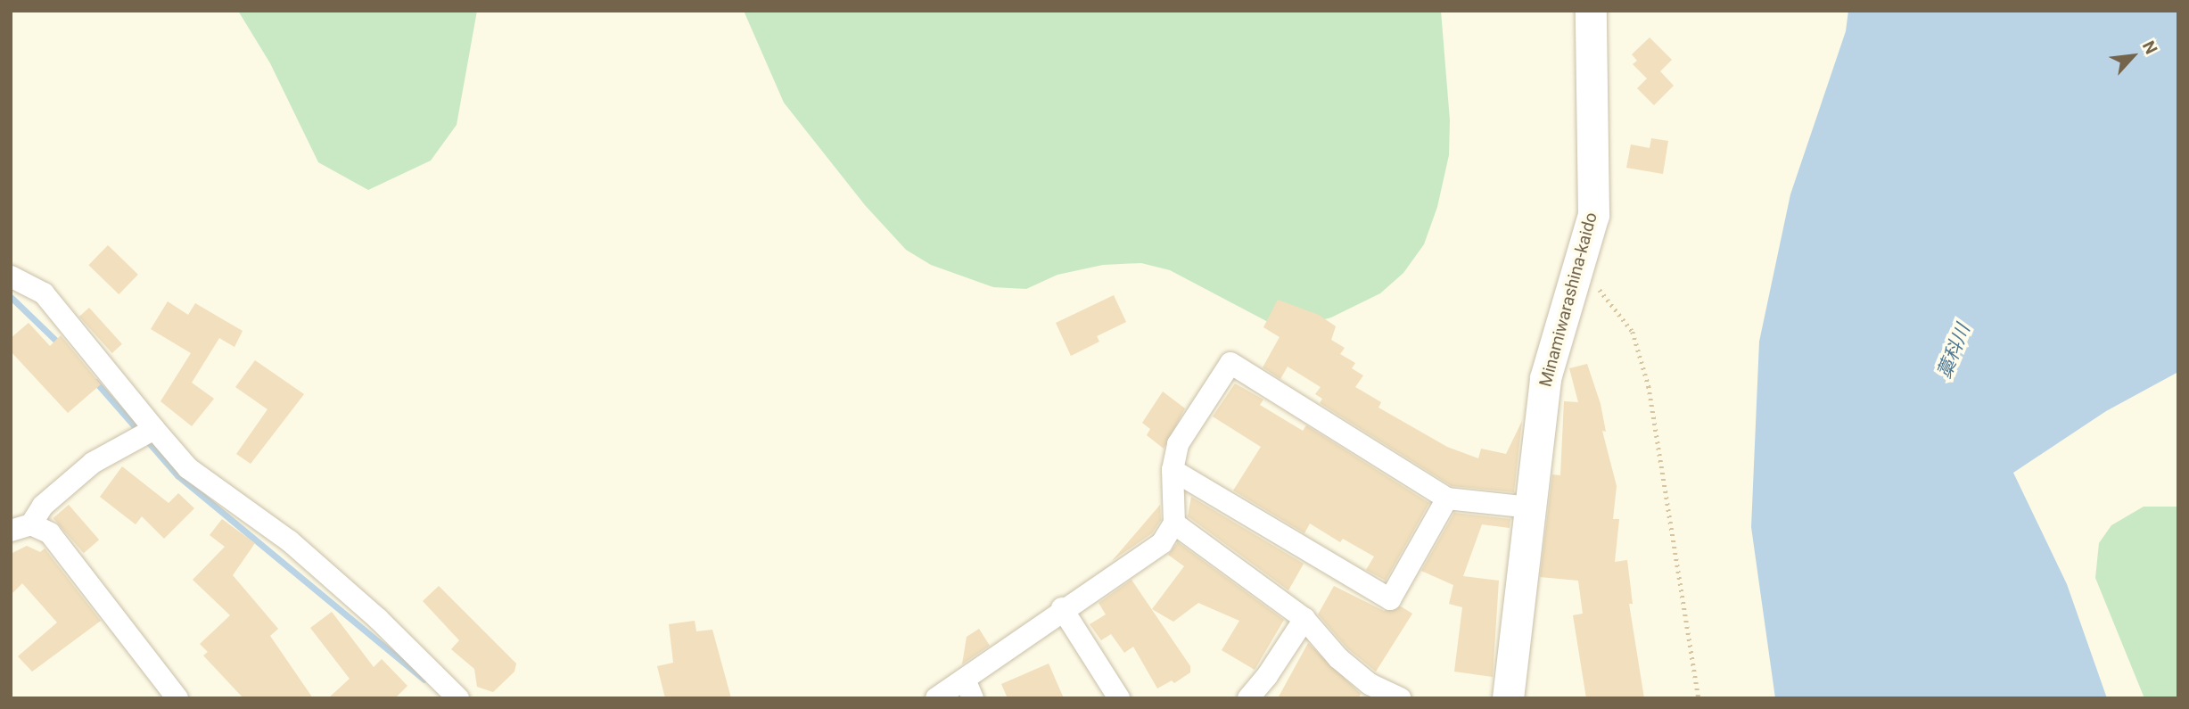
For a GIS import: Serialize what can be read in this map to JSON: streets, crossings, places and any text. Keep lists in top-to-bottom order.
{
  "streets": {
    "main road": ["Minamiwarashina-kaido"]
  },
  "water": ["藁科川"],
  "north": "top right"
}
